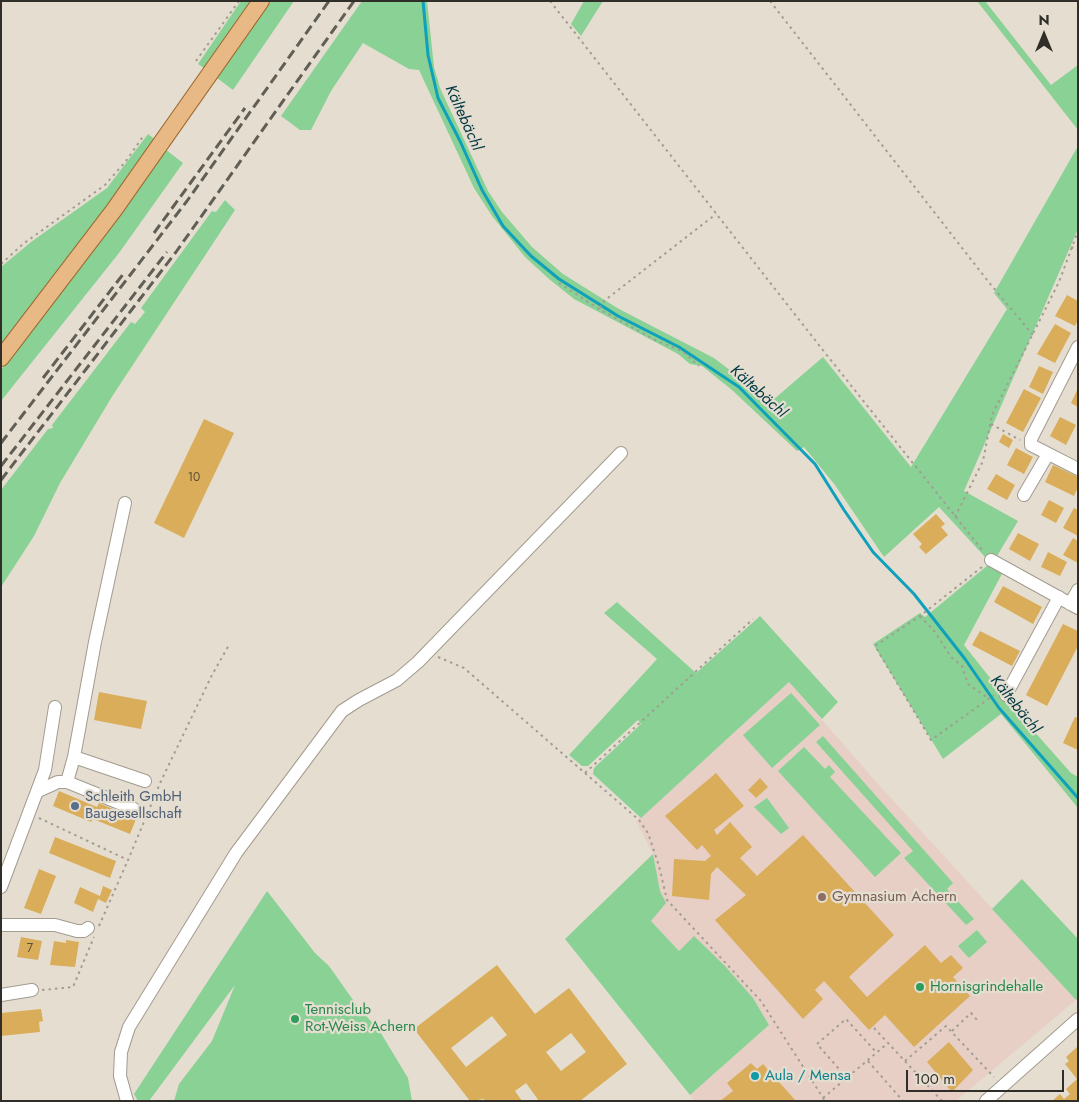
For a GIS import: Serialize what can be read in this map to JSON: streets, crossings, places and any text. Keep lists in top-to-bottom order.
{
  "water": ["Kältebächl"],
  "places": [
    "Schleith GmbH Baugesellschaft",
    "Gymnasium Achern",
    "Hornisgrindehalle",
    "Tennisclub Rot-Weiss Achern",
    "Aula / Mensa"
  ],
  "house_numbers": ["10", "7"],
  "scale_bar": "100 m",
  "north": "top"
}
